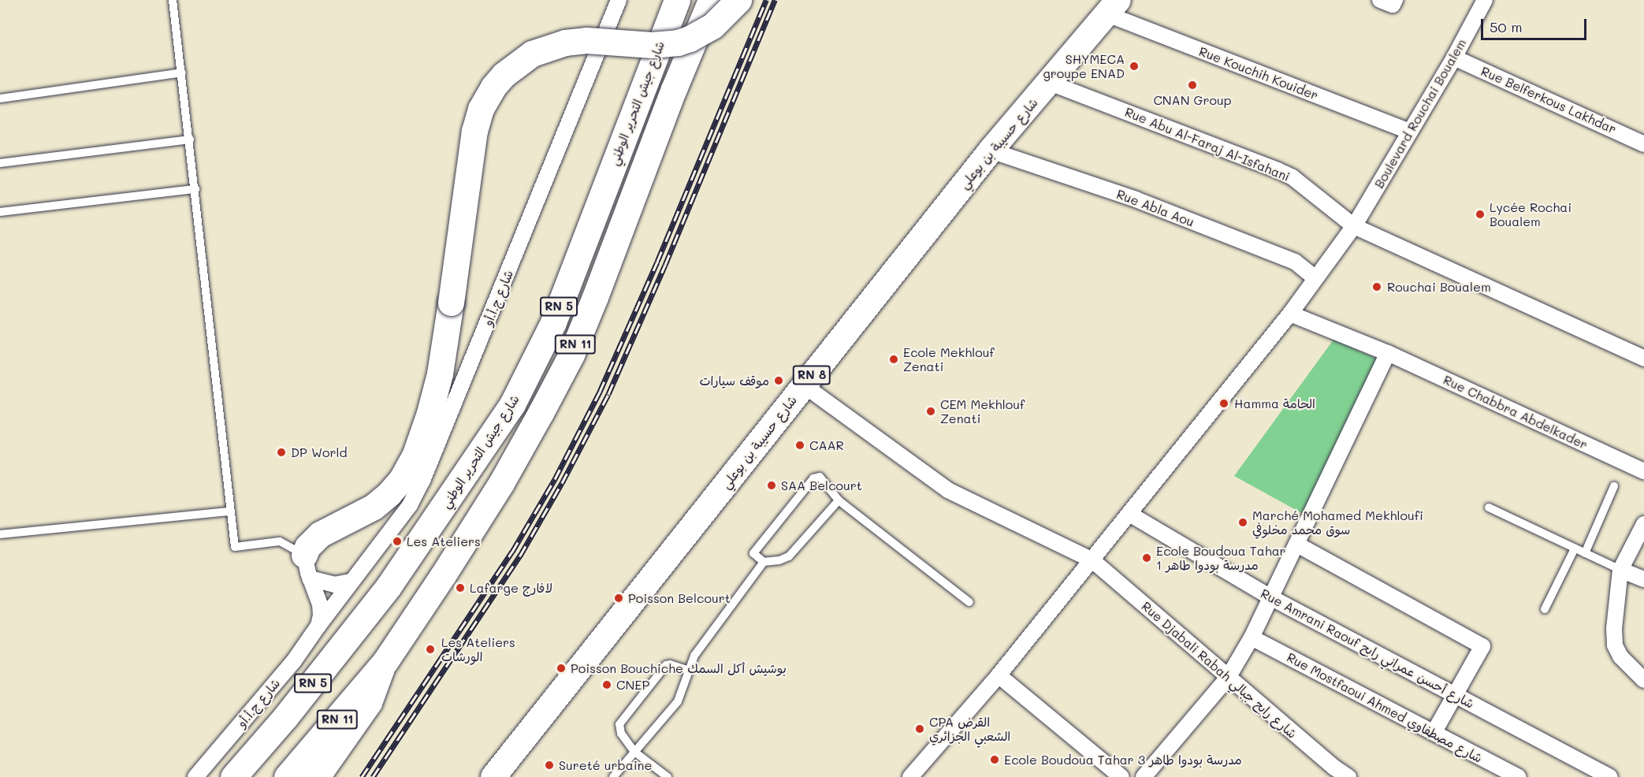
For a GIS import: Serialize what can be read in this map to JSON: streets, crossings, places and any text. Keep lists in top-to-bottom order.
{
  "streets": {
    "highway": ["شارع جيش التحرير الوطني", "RN 5", "RN 11"],
    "main road": ["شارع حسيبة بن بوعلي", "RN 8"],
    "street": [
      "Rue Kouchih Kouider",
      "Rue Belferkous Lakhdar",
      "Boulevard Rouchai Boualem",
      "Rue Abu Al-Faraj Al-Isfahani",
      "Rue Abla Aou",
      "شارع ج.أ.أو",
      "Rue Chabbra Abdelkader",
      "Rue Amrani Raouf شارع أحسن عمراني رابح",
      "Rue Djabali Rabah شارع رابح جبالي",
      "Rue Mostfaoui Ahmed شارع مصطفاوي"
    ]
  },
  "crossings": [
    ["Rue Kouchih Kouider", "Boulevard Rouchai Boualem"],
    ["Rue Kouchih Kouider", "شارع حسيبة بن بوعلي"],
    ["Rue Belferkous Lakhdar", "Boulevard Rouchai Boualem"],
    ["Boulevard Rouchai Boualem", "Rue Abu Al-Faraj Al-Isfahani"],
    ["Boulevard Rouchai Boualem", "Rue Abla Aou"],
    ["Boulevard Rouchai Boualem", "Rue Chabbra Abdelkader"],
    ["Boulevard Rouchai Boualem", "Rue Amrani Raouf شارع أحسن عمراني رابح"],
    ["Boulevard Rouchai Boualem", "Rue Djabali Rabah شارع رابح جبالي"],
    ["شارع حسيبة بن بوعلي", "Rue Abu Al-Faraj Al-Isfahani"],
    ["شارع حسيبة بن بوعلي", "Rue Abla Aou"],
    ["شارع حسيبة بن بوعلي", "Rue Djabali Rabah شارع رابح جبالي"]
  ],
  "places": [
    "SHYMECA groupe ENAD",
    "CNAN Group",
    "Lycée Rochai Boualem",
    "Rouchai Boualem",
    "Ecole Mekhlouf Zenati",
    "موقف سيارات",
    "Hamma الحامة",
    "CEM Mekhlouf Zenati",
    "CAAR",
    "DP World",
    "SAA Belcourt",
    "Marché Mohamed Mekhloufi سوق محمد مخلوفي",
    "Les Ateliers",
    "Ecole Boudoua Tahar 1 مدرسة بودوا طاهر",
    "Lafarge لافارج",
    "Poisson Belcourt",
    "Les Ateliers الورشات",
    "Poisson Bouchiche بوشيش أكل السمك",
    "CNEP",
    "CPA القرض الشعبي الجزائري",
    "Ecole Boudoua Tahar 3 مدرسة بودوا طاهر",
    "Sureté urbaine"
  ],
  "scale_bar": "50 m"
}
